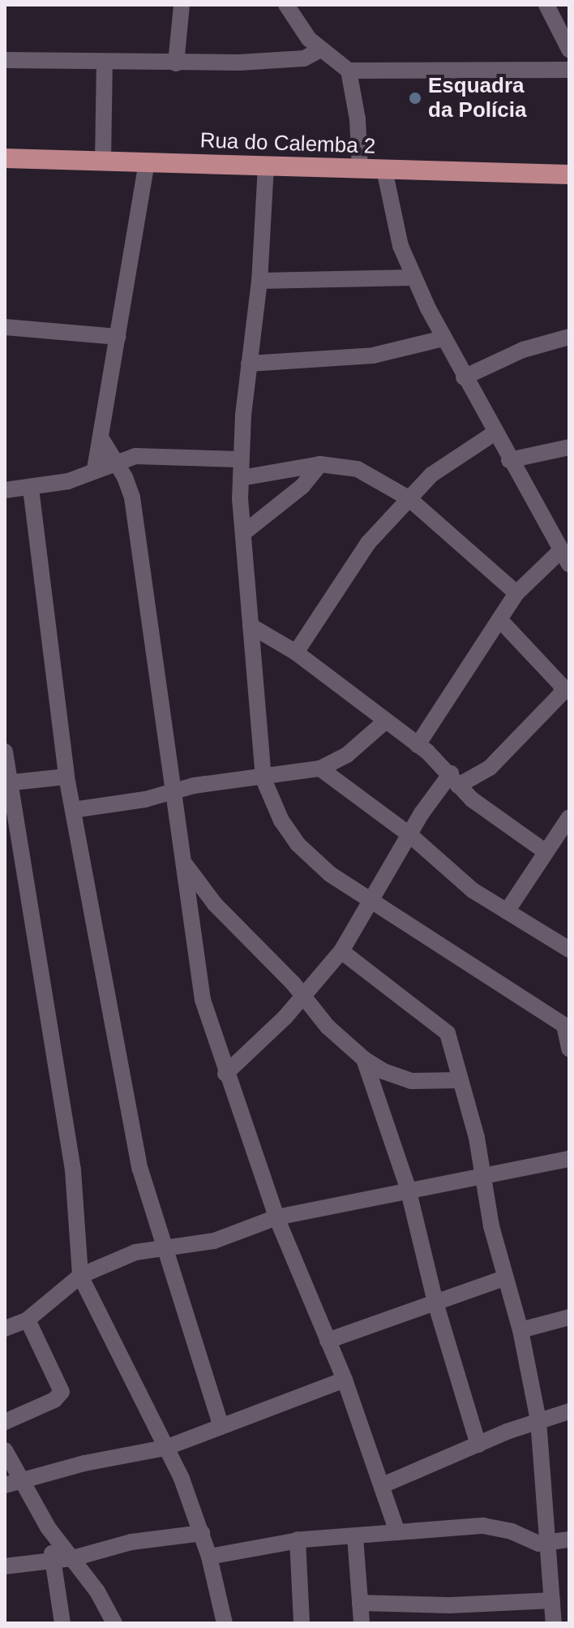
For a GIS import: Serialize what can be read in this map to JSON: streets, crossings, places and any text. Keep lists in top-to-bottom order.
{
  "streets": {
    "main road": ["Rua do Calemba 2"]
  },
  "places": ["Esquadra da Polícia"]
}
